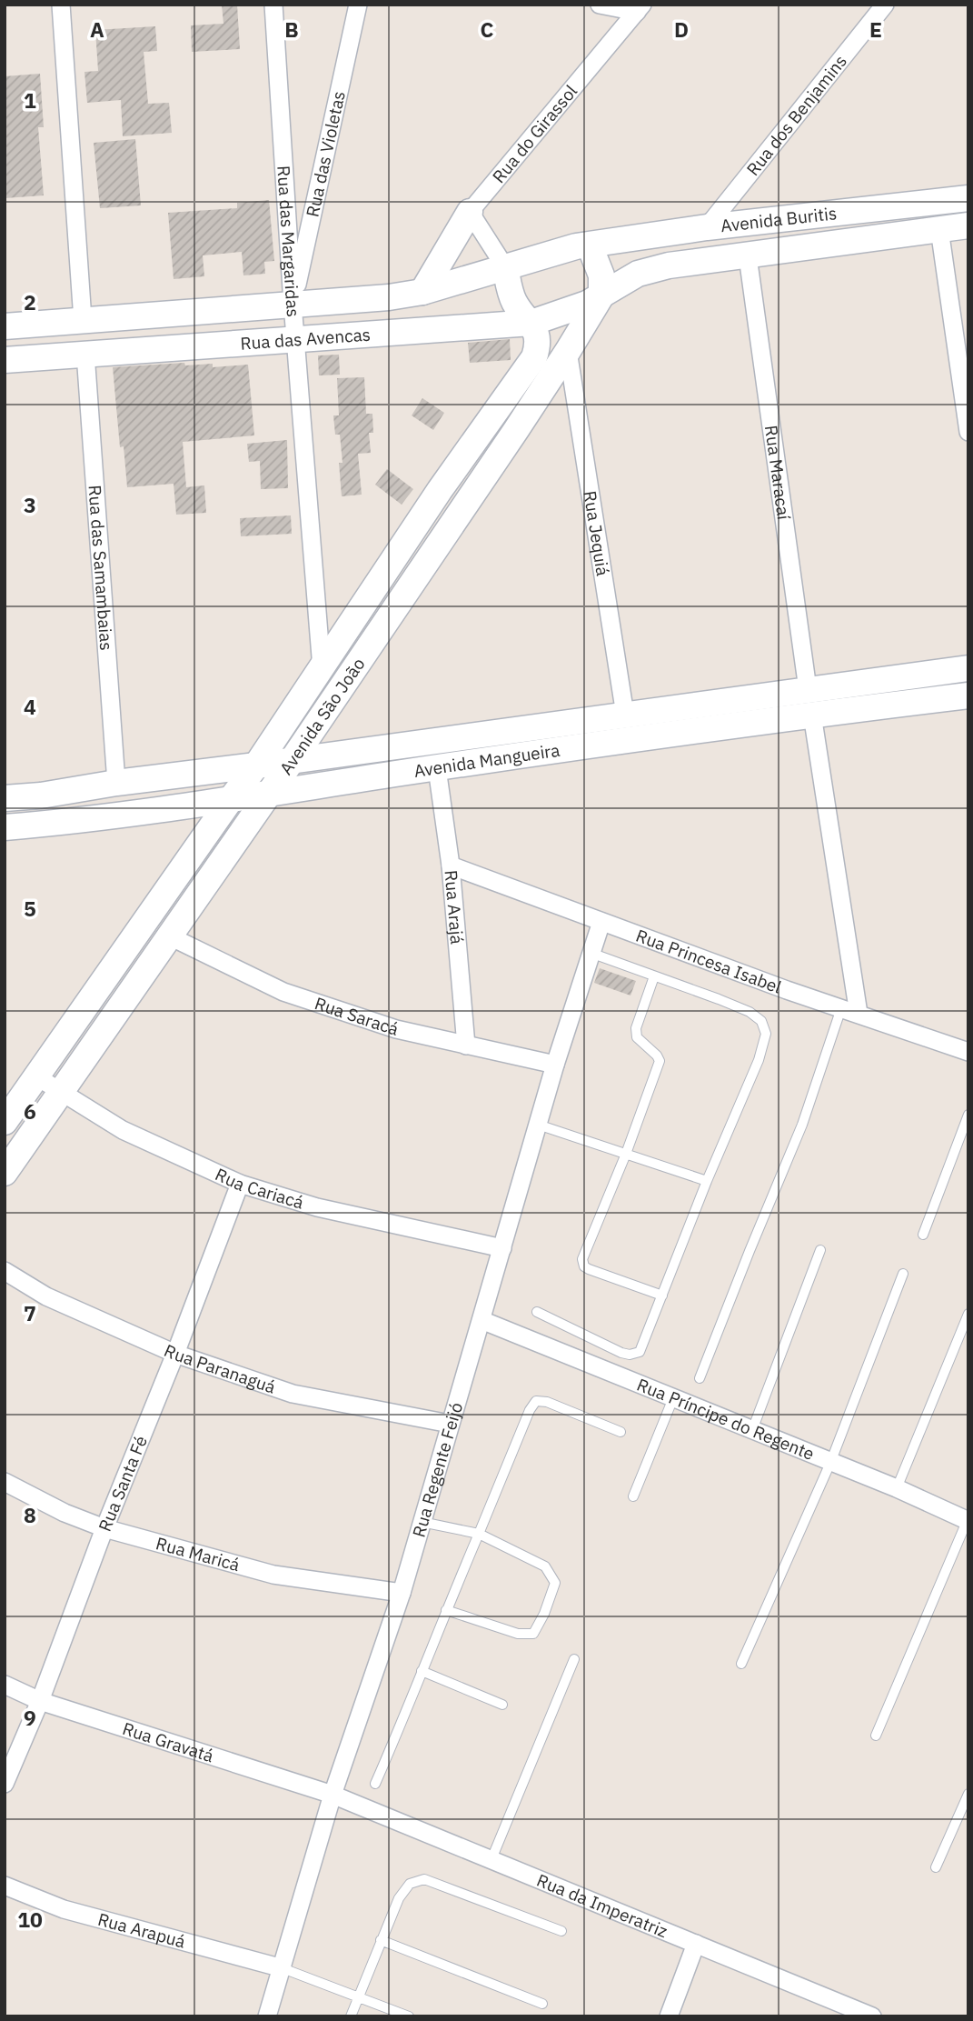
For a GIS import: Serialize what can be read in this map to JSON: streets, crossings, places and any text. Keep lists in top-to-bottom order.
{
  "streets": {
    "street": [
      "Rua dos Benjamins",
      "Rua do Girassol",
      "Rua das Violetas",
      "Avenida Buritis",
      "Rua das Margaridas",
      "Rua das Avencas",
      "Rua Maracaí",
      "Rua Jequiá",
      "Rua das Samambaias",
      "Avenida São João",
      "Avenida Mangueira",
      "Rua Arajá",
      "Rua Princesa Isabel",
      "Rua Saracá",
      "Rua Cariacá",
      "Rua Paranaguá",
      "Rua Príncipe do Regente",
      "Rua Regente Feijó",
      "Rua Santa Fé",
      "Rua Maricá",
      "Rua Gravatá",
      "Rua da Imperatriz",
      "Rua Arapuá"
    ]
  },
  "crossings": [
    ["Rua dos Benjamins", "Avenida Buritis"],
    ["Rua das Violetas", "Rua das Margaridas"],
    ["Rua das Violetas", "Rua das Avencas"],
    ["Avenida Buritis", "Rua das Avencas"],
    ["Avenida Buritis", "Rua Maracaí"],
    ["Avenida Buritis", "Avenida São João"],
    ["Rua das Margaridas", "Rua das Avencas"],
    ["Rua das Margaridas", "Avenida São João"],
    ["Rua das Avencas", "Rua das Samambaias"],
    ["Rua das Avencas", "Avenida São João"],
    ["Rua Maracaí", "Avenida Mangueira"],
    ["Rua Maracaí", "Rua Princesa Isabel"],
    ["Rua Jequiá", "Avenida São João"],
    ["Rua Jequiá", "Avenida Mangueira"],
    ["Rua das Samambaias", "Avenida Mangueira"],
    ["Avenida São João", "Avenida Mangueira"],
    ["Avenida São João", "Rua Saracá"],
    ["Avenida São João", "Rua Cariacá"],
    ["Avenida Mangueira", "Rua Arajá"],
    ["Rua Arajá", "Rua Princesa Isabel"],
    ["Rua Arajá", "Rua Saracá"],
    ["Rua Princesa Isabel", "Rua Regente Feijó"],
    ["Rua Saracá", "Rua Regente Feijó"],
    ["Rua Cariacá", "Rua Regente Feijó"],
    ["Rua Cariacá", "Rua Santa Fé"],
    ["Rua Paranaguá", "Rua Regente Feijó"],
    ["Rua Paranaguá", "Rua Santa Fé"],
    ["Rua Príncipe do Regente", "Rua Regente Feijó"],
    ["Rua Regente Feijó", "Rua Maricá"],
    ["Rua Regente Feijó", "Rua Gravatá"],
    ["Rua Regente Feijó", "Rua da Imperatriz"],
    ["Rua Regente Feijó", "Rua Arapuá"],
    ["Rua Santa Fé", "Rua Maricá"],
    ["Rua Santa Fé", "Rua Gravatá"],
    ["Rua Gravatá", "Rua da Imperatriz"]
  ],
  "grid": {
    "columns": [
      "A",
      "B",
      "C",
      "D",
      "E"
    ],
    "rows": [
      "1",
      "2",
      "3",
      "4",
      "5",
      "6",
      "7",
      "8",
      "9",
      "10"
    ]
  }
}
